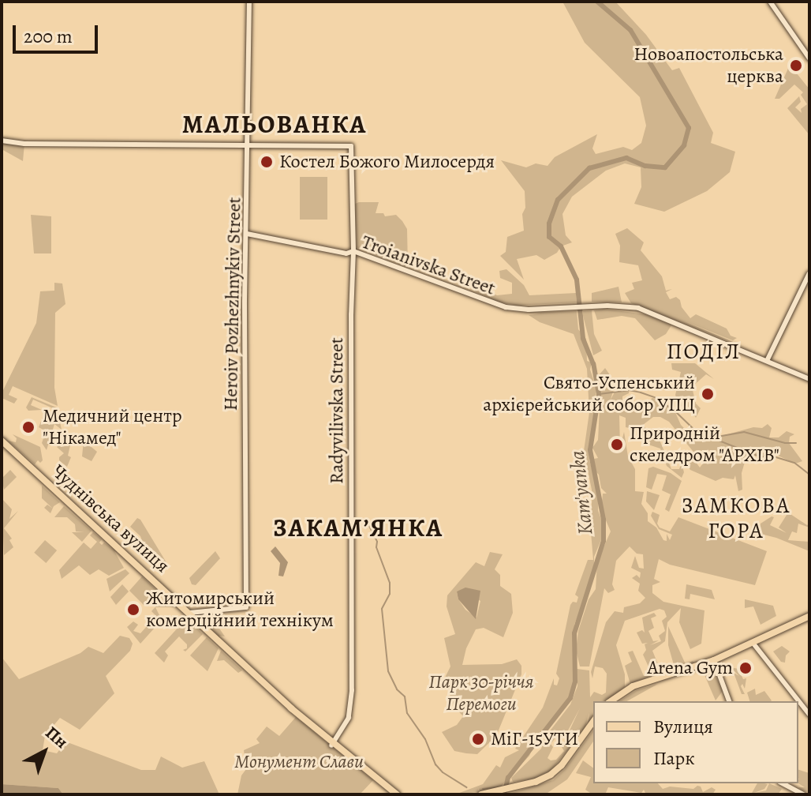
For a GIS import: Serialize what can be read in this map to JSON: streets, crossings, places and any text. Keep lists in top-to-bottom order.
{
  "streets": {
    "main road": ["Чуднівська вулиця"],
    "street": ["Troianivska Street", "Heroiv Pozhezhnykiv Street", "Radyvilivska Street"]
  },
  "crossings": [
    ["Troianivska Street", "Heroiv Pozhezhnykiv Street"],
    ["Troianivska Street", "Radyvilivska Street"],
    ["Heroiv Pozhezhnykiv Street", "Radyvilivska Street"],
    ["Radyvilivska Street", "Чуднівська вулиця"]
  ],
  "districts": [
    "МАЛЬОВАНКА",
    "ПОДІЛ",
    "ЗАМКОВА ГОРА",
    "ЗАКАМ’ЯНКА"
  ],
  "water": ["Kam'yanka"],
  "parks": ["Парк 30-річчя Перемоги", "Монумент Слави"],
  "places": [
    "Новоапостольська церква",
    "Костел Божого Милосердя",
    "Свято-Успенський архієрейський собор УПЦ",
    "Медичний центр \"Нікамед\"",
    "Природній скеледром \"АРХІВ\"",
    "Житомирський комерційний технікум",
    "Arena Gym",
    "МіГ-15УТИ"
  ],
  "legend": ["Вулиця", "Парк"],
  "scale_bar": "200 m",
  "north": "top right"
}
